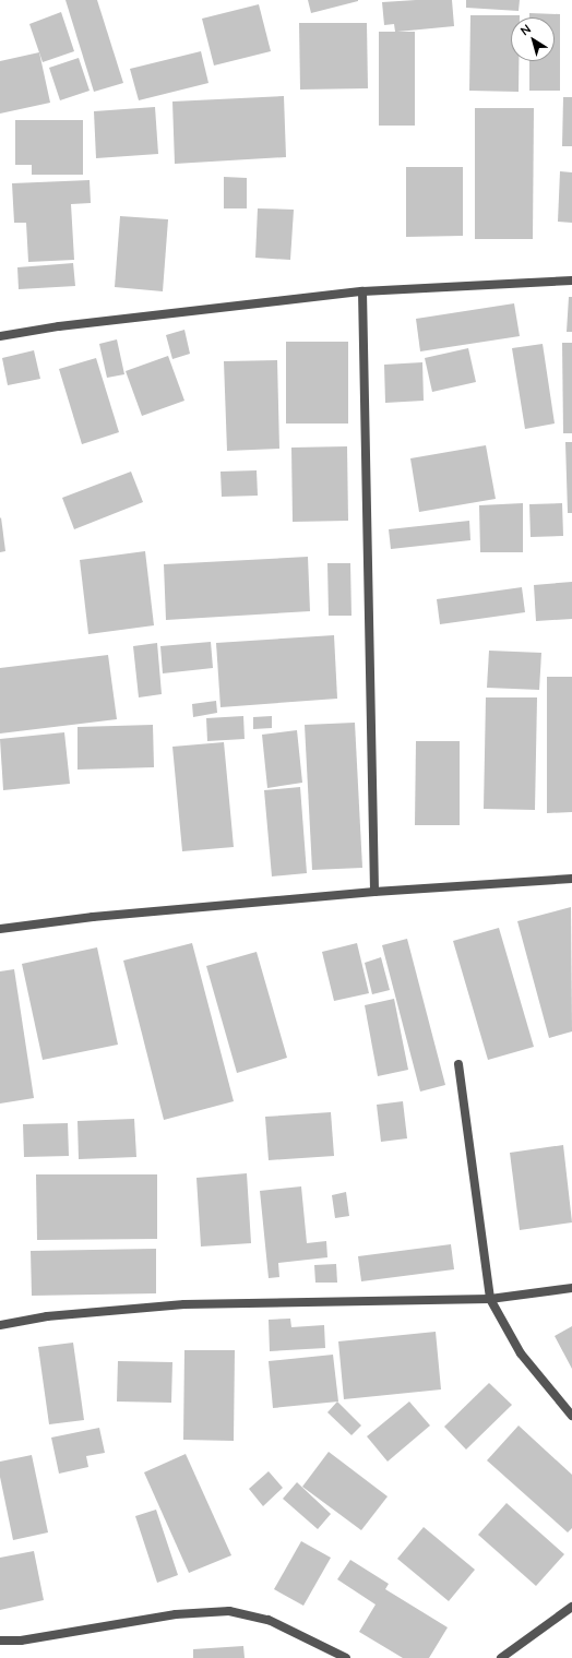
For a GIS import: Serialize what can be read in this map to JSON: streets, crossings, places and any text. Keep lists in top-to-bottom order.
{
  "north": "top left"
}
